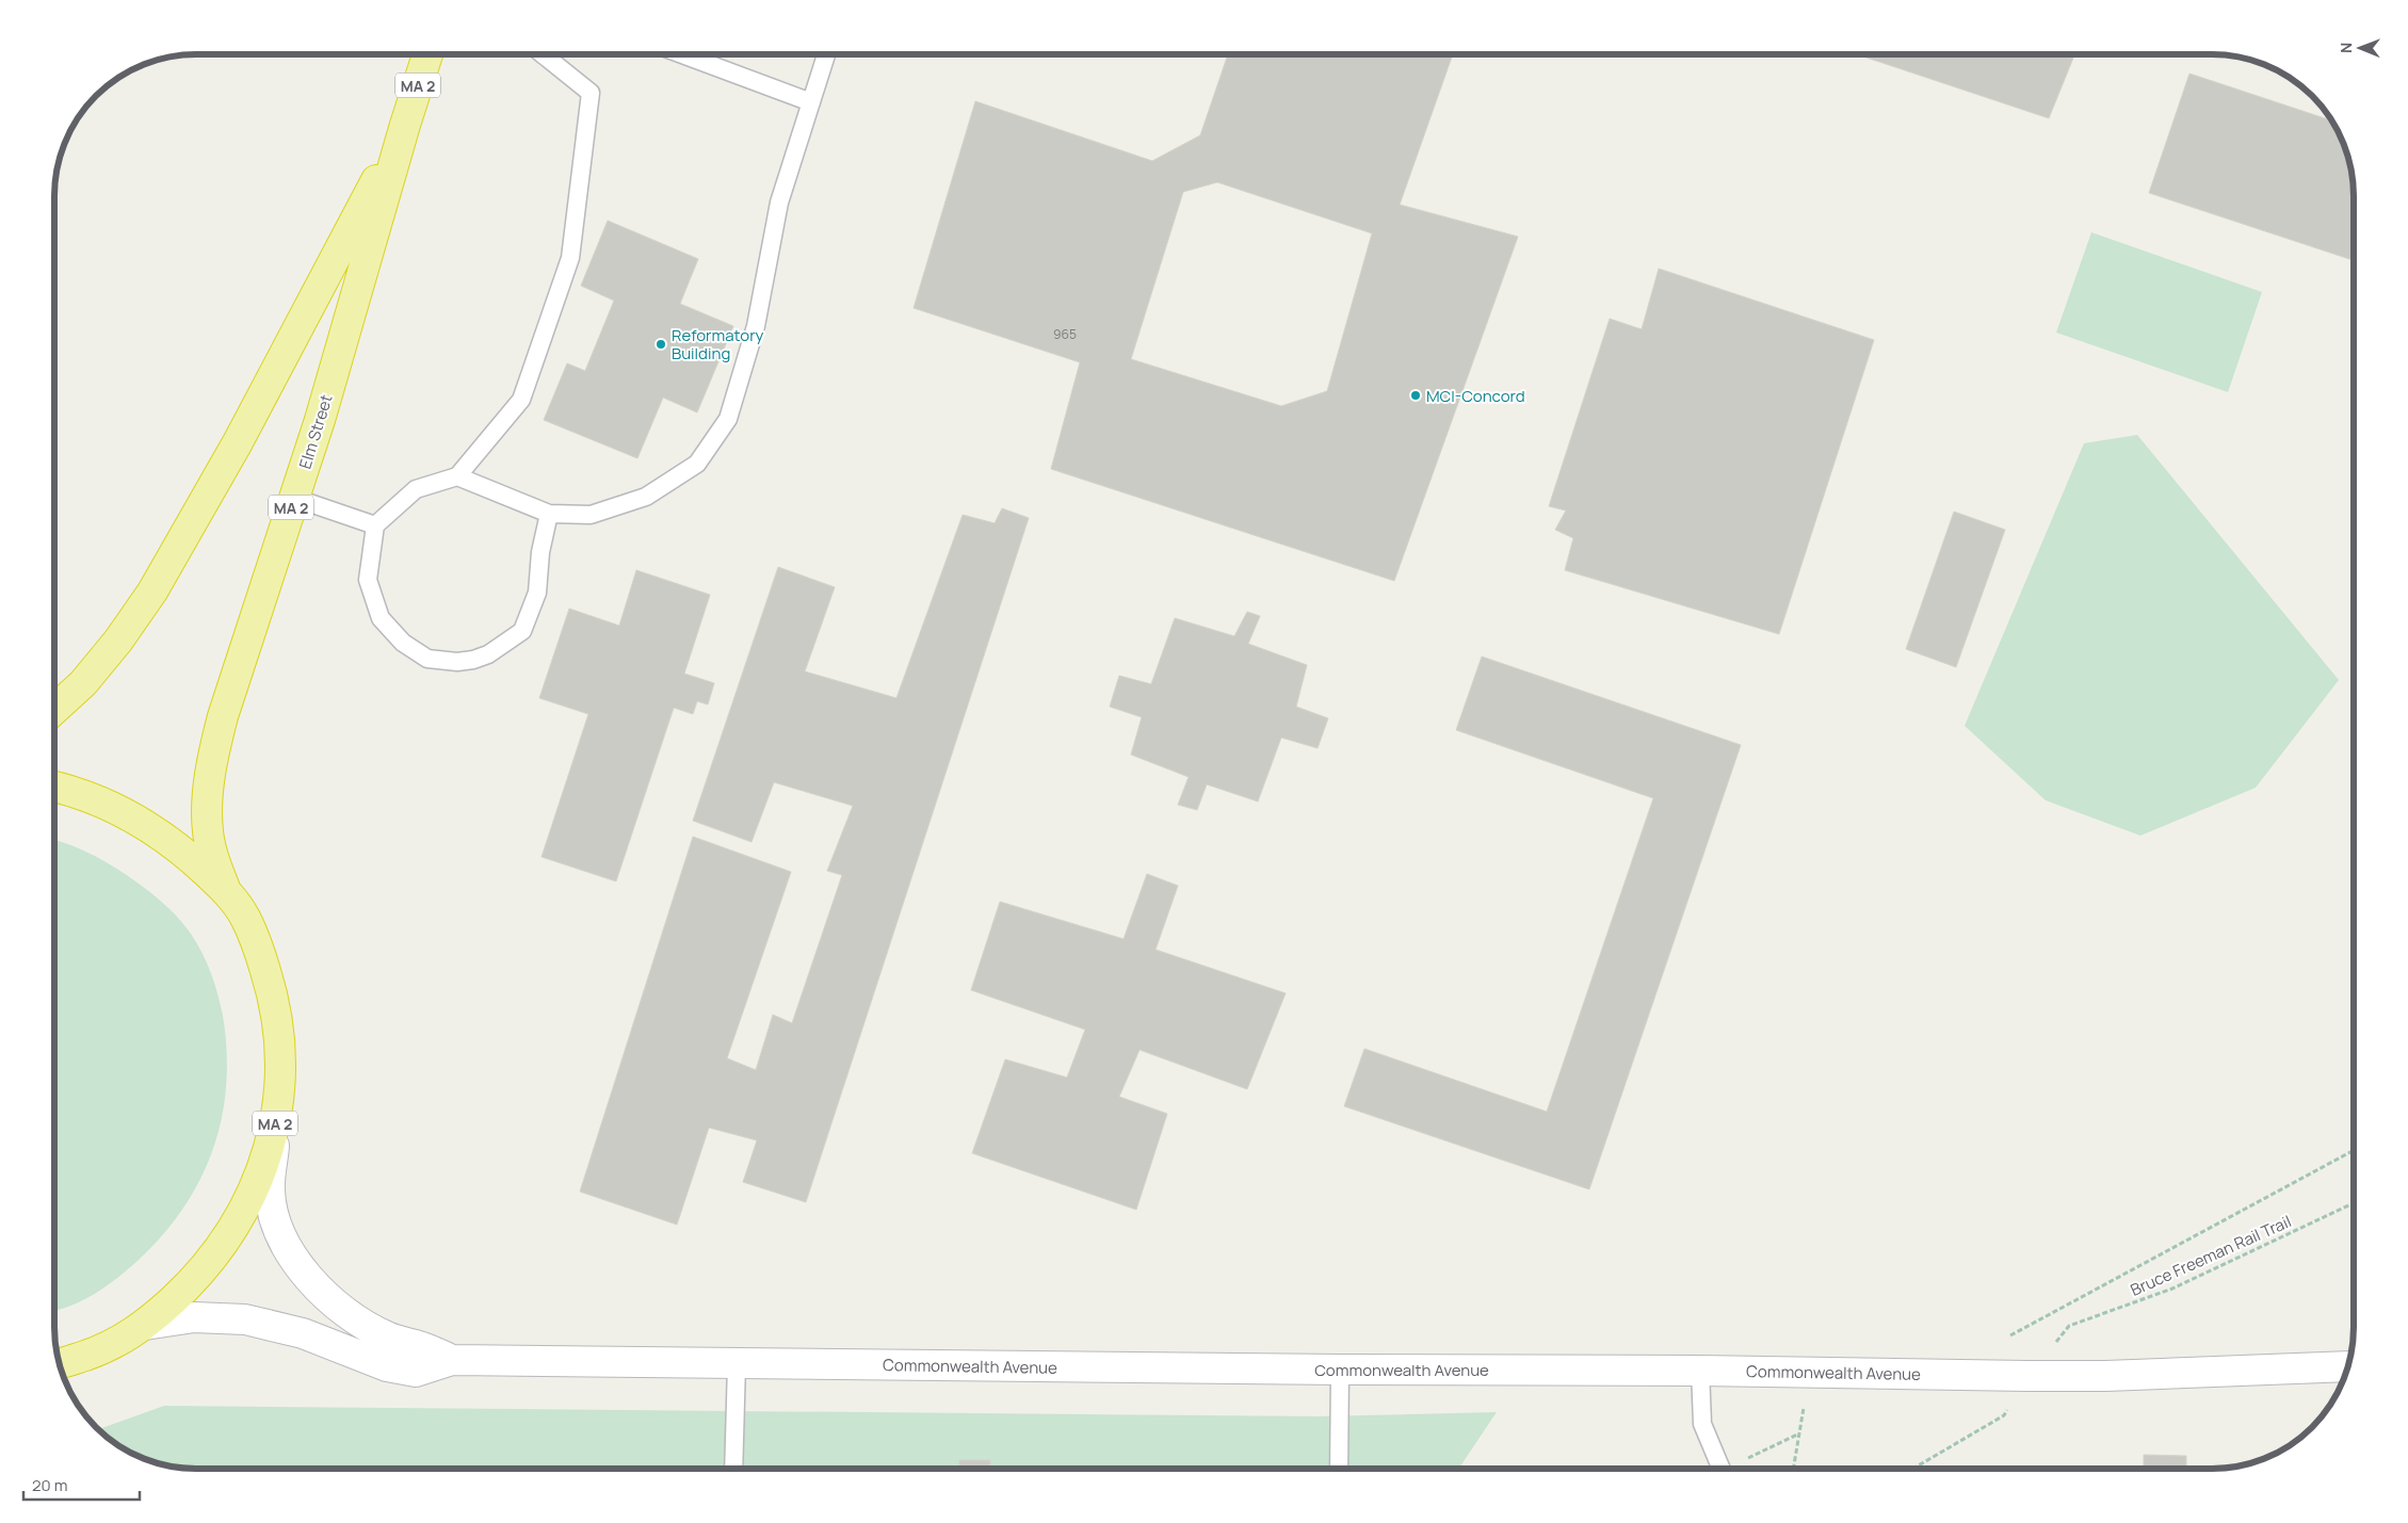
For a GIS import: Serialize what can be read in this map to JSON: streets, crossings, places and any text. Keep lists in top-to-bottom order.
{
  "streets": {
    "highway": ["MA 2", "Elm Street"],
    "street": ["Commonwealth Avenue"],
    "path": ["Bruce Freeman Rail Trail"]
  },
  "crossings": [
    ["MA 2", "Elm Street"],
    ["MA 2", "Commonwealth Avenue"],
    ["Bruce Freeman Rail Trail", "Commonwealth Avenue"]
  ],
  "places": ["Reformatory Building", "MCI-Concord"],
  "house_numbers": ["965"],
  "scale_bar": "20 m",
  "north": "left"
}
